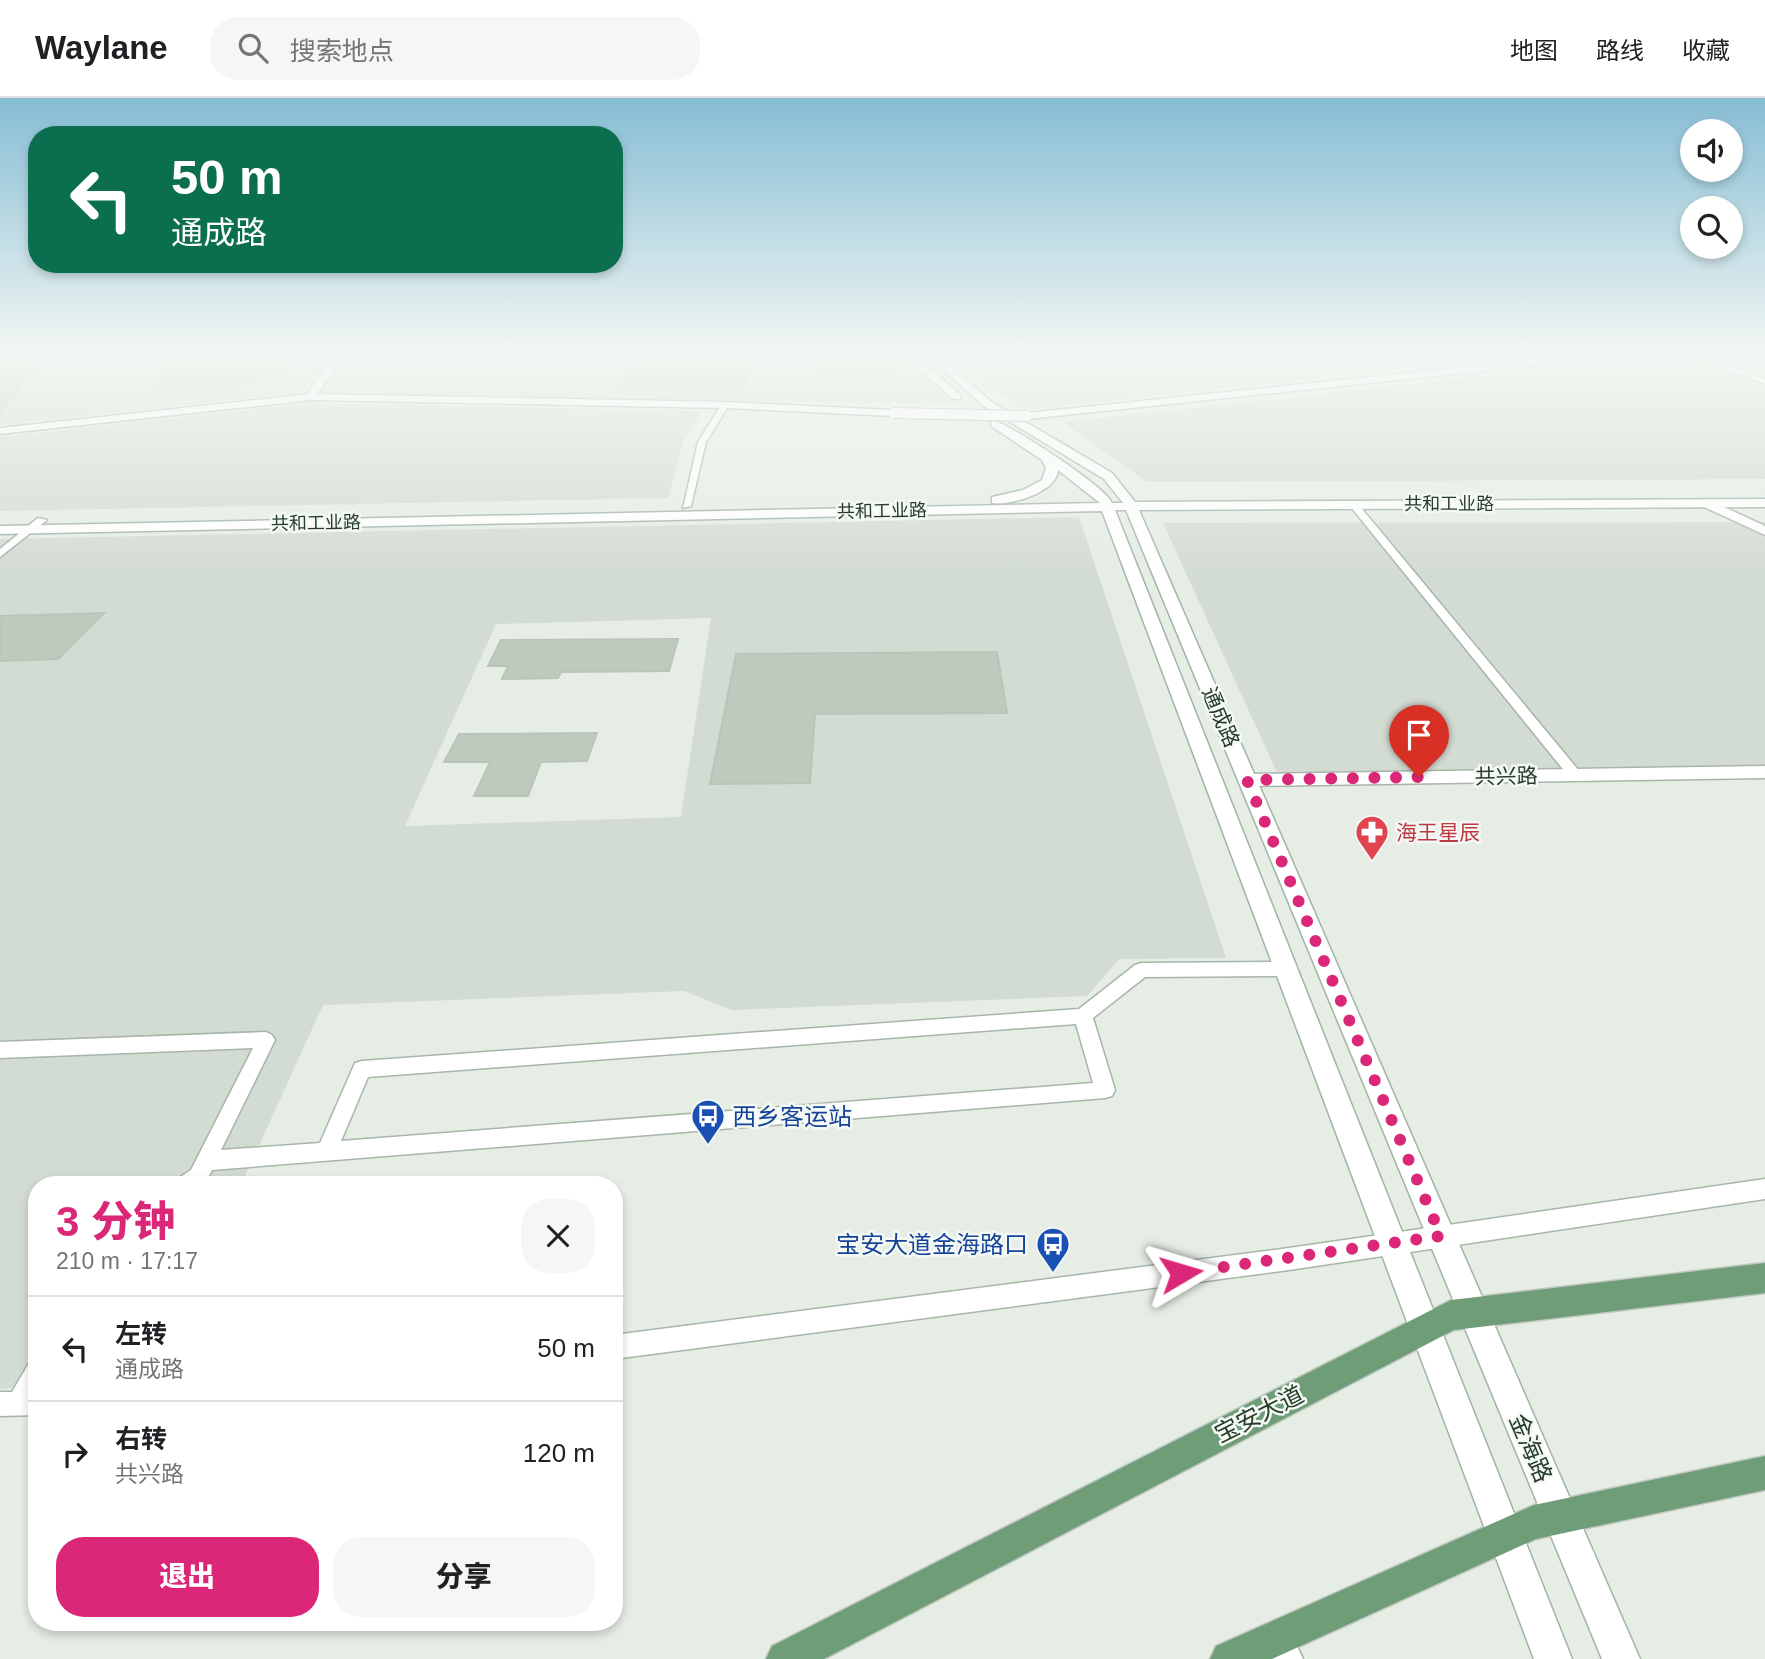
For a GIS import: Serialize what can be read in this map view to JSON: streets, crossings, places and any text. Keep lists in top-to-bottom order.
{
  "streets": {
    "main road": ["宝安大道"],
    "street": [
      "共和工业路",
      "通成路",
      "共兴路",
      "金海路"
    ]
  },
  "crossings": [
    ["共和工业路", "通成路"],
    ["通成路", "共兴路"],
    ["通成路", "金海路"],
    ["宝安大道", "金海路"]
  ],
  "places": {
    "pharmacy": ["海王星辰"],
    "bus stop": ["西乡客运站", "宝安大道金海路口"]
  },
  "page": {
    "header": "Waylane",
    "search": "搜索地点",
    "nav": ["地图", "路线", "收藏"],
    "turn": ["50 m", "通成路"],
    "heading": ["3 分钟", "210 m · 17:17"],
    "list": [
      {
        "name": "左转",
        "note": "通成路",
        "value": "50 m"
      },
      {
        "name": "右转",
        "note": "共兴路",
        "value": "120 m"
      }
    ],
    "buttons": ["退出", "分享"]
  }
}
